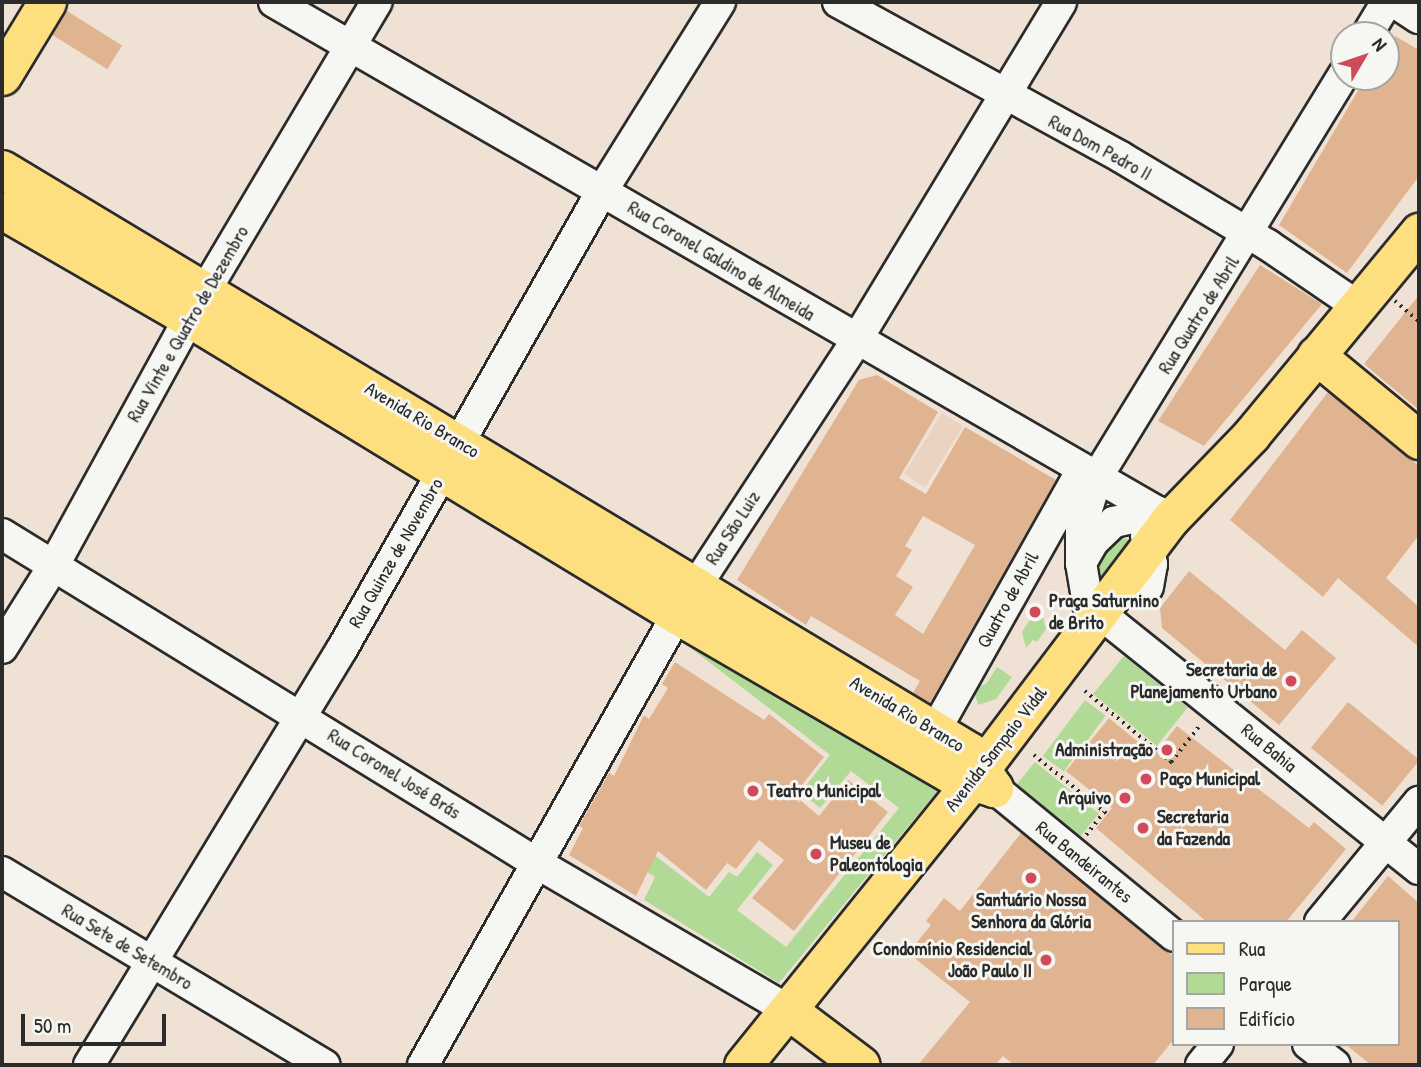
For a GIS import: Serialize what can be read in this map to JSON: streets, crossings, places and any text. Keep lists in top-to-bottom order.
{
  "streets": {
    "main road": ["Avenida Rio Branco", "Avenida Sampaio Vidal"],
    "street": [
      "Rua Dom Pedro II",
      "Rua Coronel Galdino de Almeida",
      "Rua Quatro de Abril",
      "Rua Vinte e Quatro de Dezembro",
      "Rua São Luiz",
      "Rua Quinze de Novembro",
      "Quatro de Abril",
      "Rua Bahia",
      "Rua Coronel José Brás",
      "Rua Bandeirantes",
      "Rua Sete de Setembro"
    ]
  },
  "crossings": [
    ["Rua Dom Pedro II", "Rua Quatro de Abril"],
    ["Rua Dom Pedro II", "Rua São Luiz"],
    ["Rua Dom Pedro II", "Avenida Sampaio Vidal"],
    ["Rua Coronel Galdino de Almeida", "Rua Quatro de Abril"],
    ["Rua Coronel Galdino de Almeida", "Rua Vinte e Quatro de Dezembro"],
    ["Rua Coronel Galdino de Almeida", "Rua São Luiz"],
    ["Rua Coronel Galdino de Almeida", "Rua Quinze de Novembro"],
    ["Rua Coronel Galdino de Almeida", "Quatro de Abril"],
    ["Rua Quatro de Abril", "Quatro de Abril"],
    ["Rua Quatro de Abril", "Rua Bahia"],
    ["Rua Quatro de Abril", "Avenida Sampaio Vidal"],
    ["Rua Vinte e Quatro de Dezembro", "Avenida Rio Branco"],
    ["Rua Vinte e Quatro de Dezembro", "Rua Coronel José Brás"],
    ["Avenida Rio Branco", "Rua São Luiz"],
    ["Avenida Rio Branco", "Rua Quinze de Novembro"],
    ["Avenida Rio Branco", "Avenida Sampaio Vidal"],
    ["Avenida Rio Branco", "Rua Bandeirantes"],
    ["Rua São Luiz", "Rua Coronel José Brás"],
    ["Rua Quinze de Novembro", "Rua Coronel José Brás"],
    ["Rua Quinze de Novembro", "Rua Sete de Setembro"],
    ["Rua Bahia", "Avenida Sampaio Vidal"],
    ["Avenida Sampaio Vidal", "Rua Coronel José Brás"],
    ["Avenida Sampaio Vidal", "Rua Bandeirantes"]
  ],
  "places": [
    "Praça Saturnino de Brito",
    "Secretaria de Planejamento Urbano",
    "Administração",
    "Paço Municipal",
    "Teatro Municipal",
    "Arquivo",
    "Secretaria da Fazenda",
    "Museu de Paleontologia",
    "Santuário Nossa Senhora da Glória",
    "Condomínio Residencial João Paulo II"
  ],
  "legend": ["Rua", "Parque", "Edifício"],
  "scale_bar": "50 m",
  "north": "top right"
}
